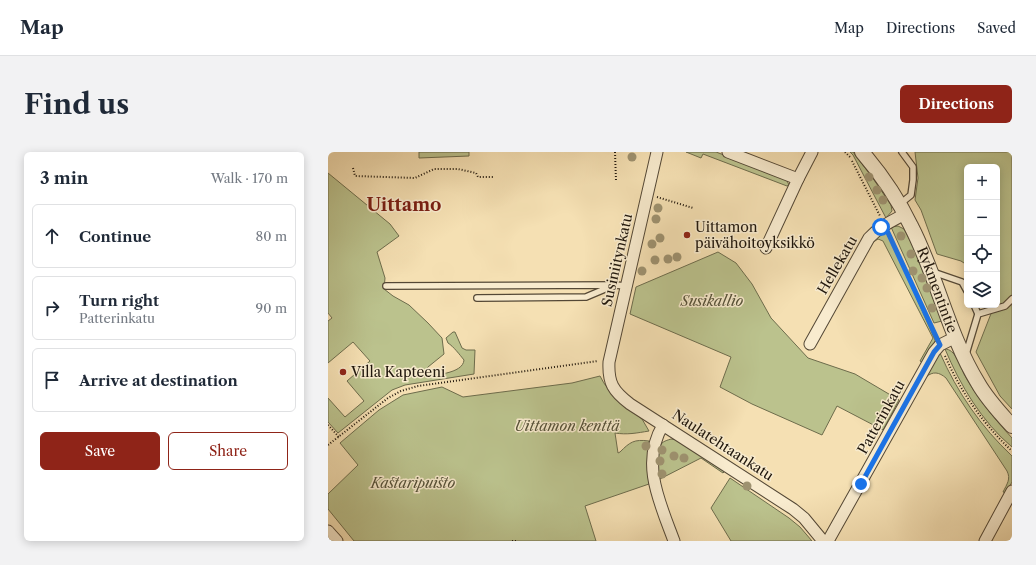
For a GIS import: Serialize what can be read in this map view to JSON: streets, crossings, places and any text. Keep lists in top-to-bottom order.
{
  "streets": {
    "street": [
      "Susiniitynkatu",
      "Hellekatu",
      "Rykmentintie",
      "Patterinkatu",
      "Naulatehtaankatu"
    ]
  },
  "crossings": [
    ["Susiniitynkatu", "Naulatehtaankatu"],
    ["Hellekatu", "Rykmentintie"],
    ["Rykmentintie", "Patterinkatu"]
  ],
  "districts": ["Uittamo"],
  "parks": ["Susikallio", "Uittamon kenttä", "Kastaripuisto"],
  "places": ["Uittamon päivähoitoyksikkö", "Villa Kapteeni"],
  "page": {
    "header": "Map",
    "nav": ["Map", "Directions", "Saved"],
    "buttons": [
      "Directions",
      ["Save", "Share"]
    ],
    "title": "Find us",
    "heading": ["3 min", "Walk · 170 m"],
    "map_buttons": ["+", "−"],
    "list": [
      ["Continue", "80 m"],
      ["Turn right", "Patterinkatu", "90 m"],
      "Arrive at destination"
    ]
  }
}
